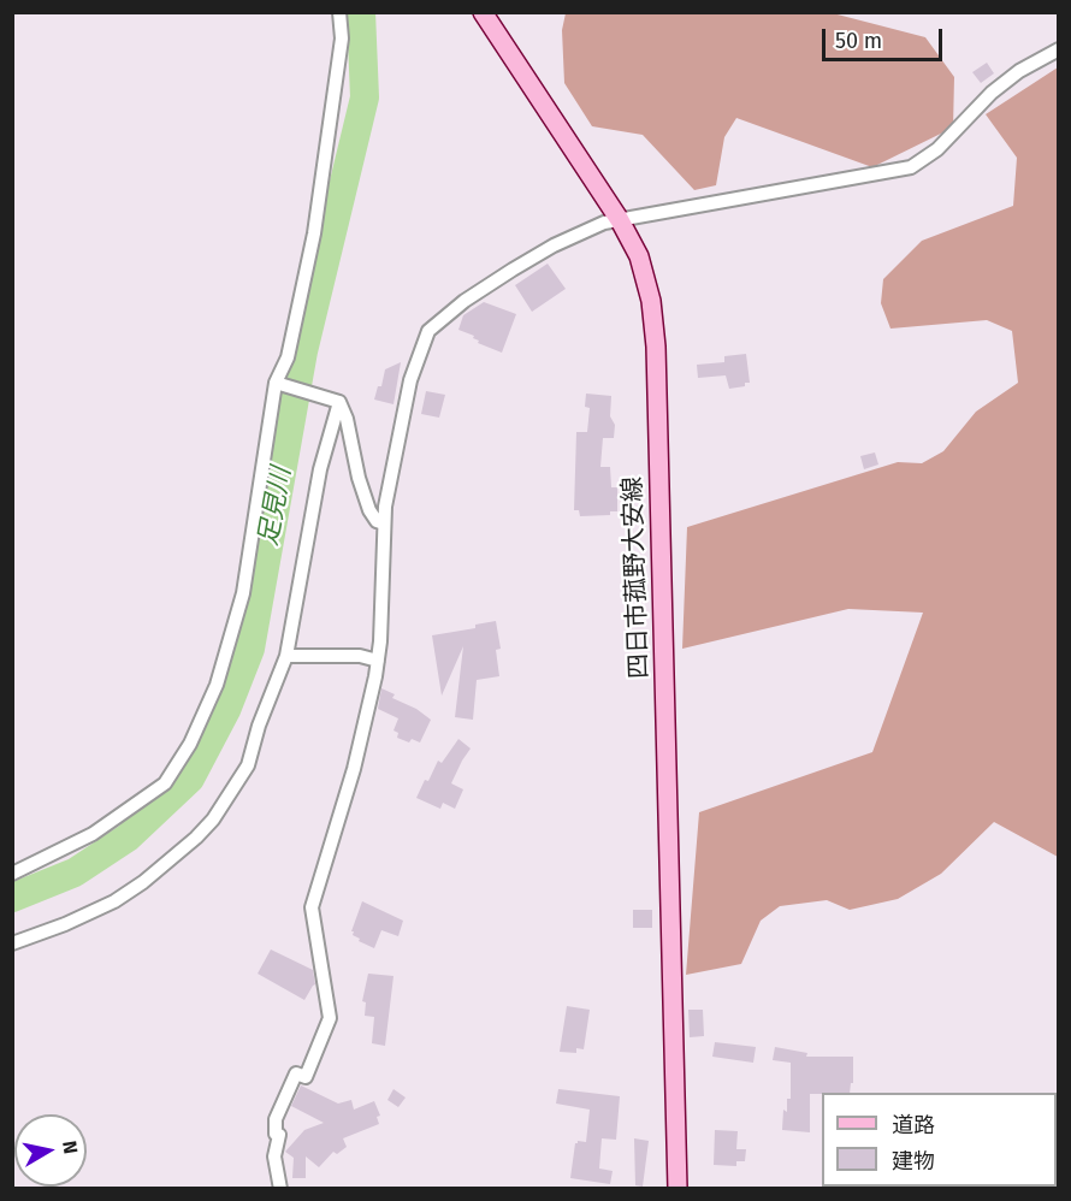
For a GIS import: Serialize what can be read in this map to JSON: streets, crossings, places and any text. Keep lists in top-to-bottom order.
{
  "streets": {
    "main road": ["四日市菰野大安線"]
  },
  "water": ["足見川"],
  "legend": ["道路", "建物"],
  "scale_bar": "50 m",
  "north": "right"
}
